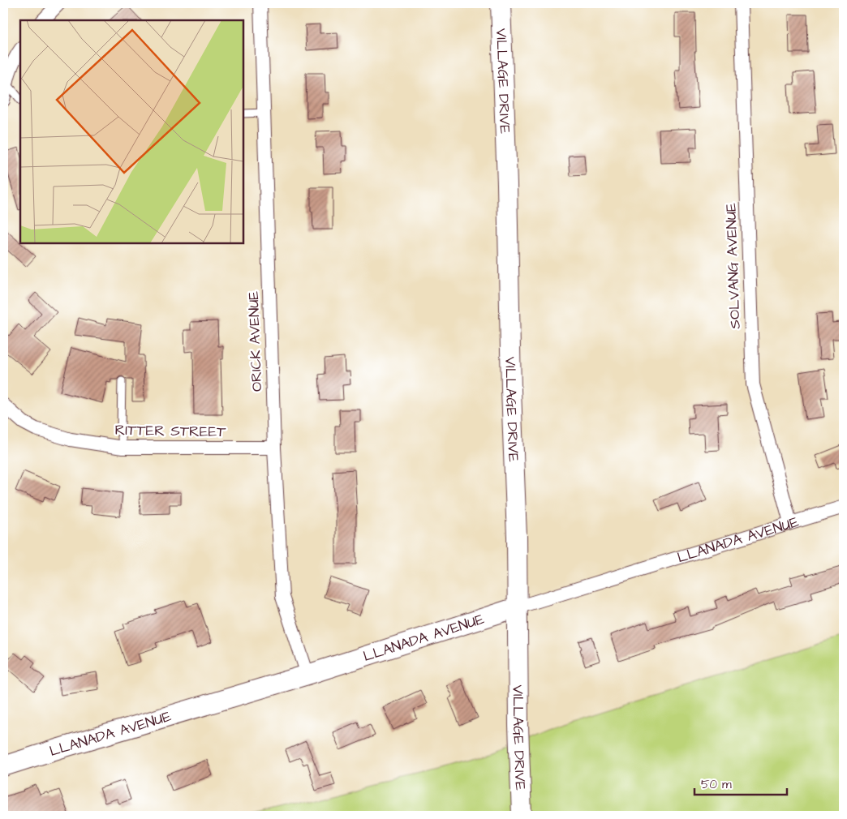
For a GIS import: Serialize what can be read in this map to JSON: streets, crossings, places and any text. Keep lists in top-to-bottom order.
{
  "streets": {
    "main road": ["VILLAGE DRIVE", "LLANADA AVENUE"],
    "street": ["SOLVANG AVENUE", "ORICK AVENUE", "RITTER STREET"]
  },
  "crossings": [
    ["VILLAGE DRIVE", "LLANADA AVENUE"],
    ["SOLVANG AVENUE", "LLANADA AVENUE"],
    ["ORICK AVENUE", "RITTER STREET"],
    ["ORICK AVENUE", "LLANADA AVENUE"]
  ],
  "scale_bar": "50 m"
}
